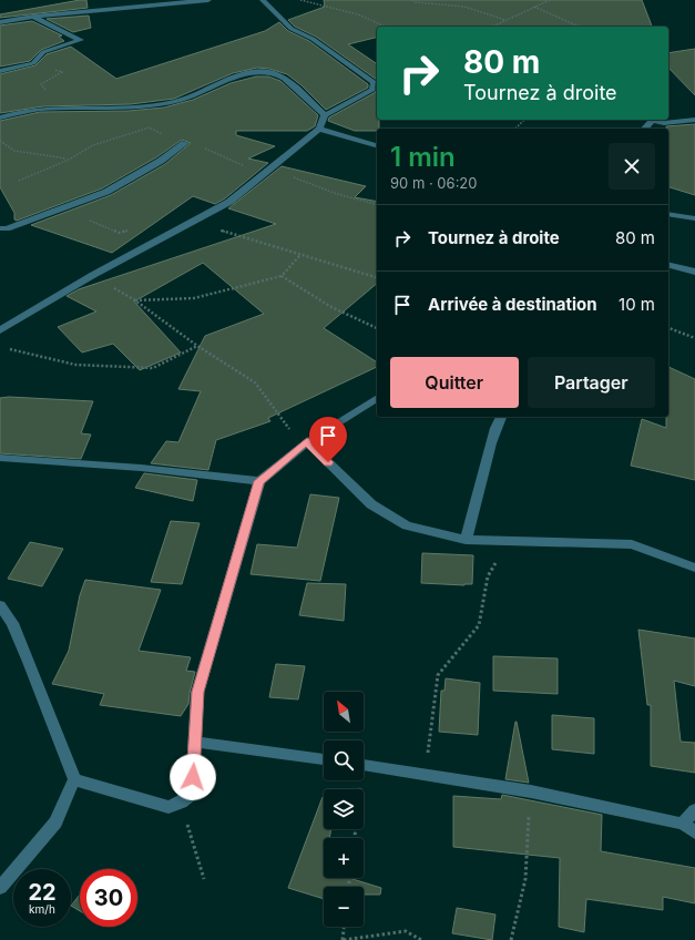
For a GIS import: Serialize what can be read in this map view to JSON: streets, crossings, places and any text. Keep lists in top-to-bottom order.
{
  "north": "top left",
  "page": {
    "turn": ["80 m", "Tournez à droite"],
    "heading": ["1 min", "90 m · 06:20"],
    "list": [
      {
        "name": "Tournez à droite",
        "value": "80 m"
      },
      {
        "name": "Arrivée à destination",
        "value": "10 m"
      }
    ],
    "buttons": ["Quitter", "Partager"],
    "map_buttons": ["+", "−"],
    "speed": "22 km/h",
    "limit": "30"
  }
}
